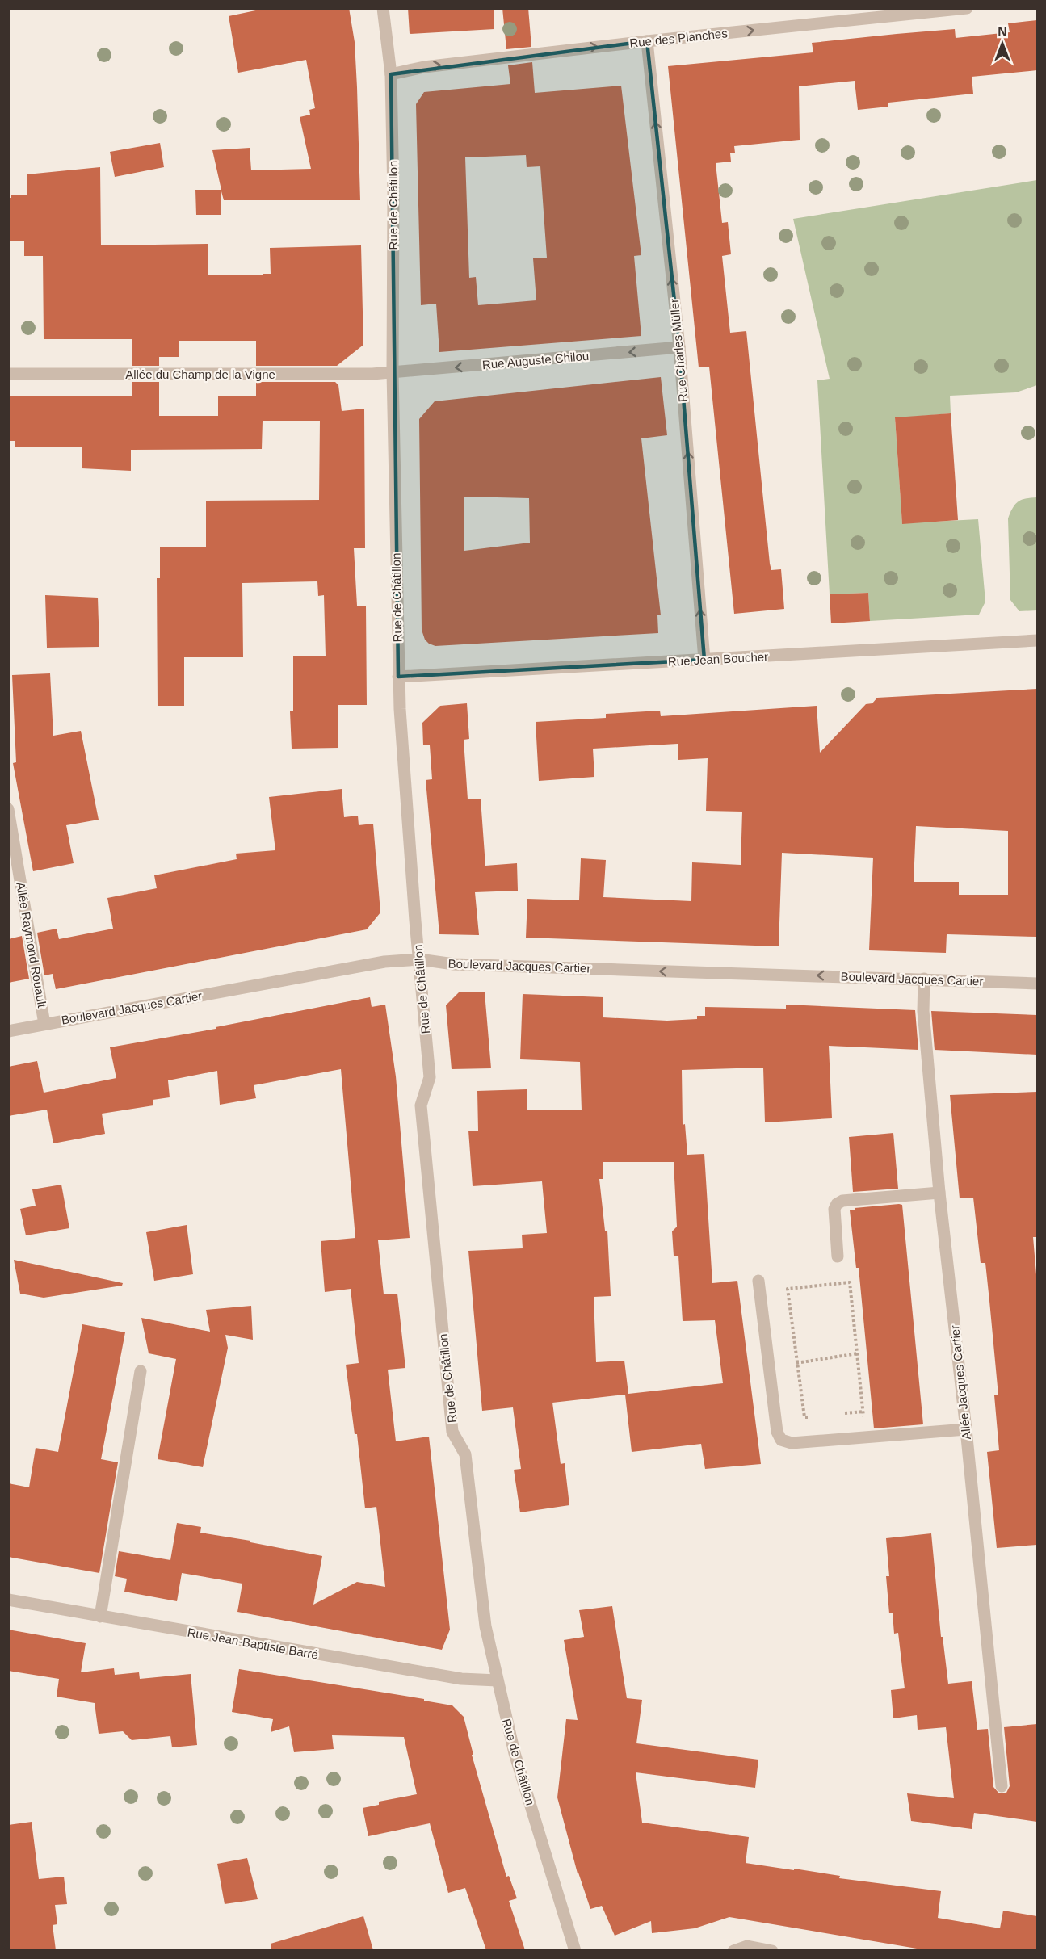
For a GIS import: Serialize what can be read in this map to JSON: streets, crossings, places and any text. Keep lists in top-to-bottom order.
{
  "streets": {
    "street": [
      "Rue des Planches",
      "Rue de Châtillon",
      "Rue Charles Müller",
      "Rue Auguste Chilou",
      "Allée du Champ de la Vigne",
      "Rue Jean Boucher",
      "Allée Raymond Rouault",
      "Boulevard Jacques Cartier",
      "Allée Jacques Cartier",
      "Rue Jean-Baptiste Barré"
    ]
  },
  "crossings": [
    ["Rue des Planches", "Rue de Châtillon"],
    ["Rue des Planches", "Rue Charles Müller"],
    ["Rue de Châtillon", "Rue Auguste Chilou"],
    ["Rue de Châtillon", "Allée du Champ de la Vigne"],
    ["Rue de Châtillon", "Rue Jean Boucher"],
    ["Rue de Châtillon", "Boulevard Jacques Cartier"],
    ["Rue de Châtillon", "Rue Jean-Baptiste Barré"],
    ["Rue Charles Müller", "Rue Auguste Chilou"],
    ["Rue Charles Müller", "Rue Jean Boucher"],
    ["Rue Auguste Chilou", "Allée du Champ de la Vigne"],
    ["Allée Raymond Rouault", "Boulevard Jacques Cartier"],
    ["Boulevard Jacques Cartier", "Allée Jacques Cartier"]
  ],
  "one_way": [
    "Rue des Planches",
    "Rue Charles Müller",
    "Rue Auguste Chilou",
    "Boulevard Jacques Cartier"
  ],
  "north": "top"
}
